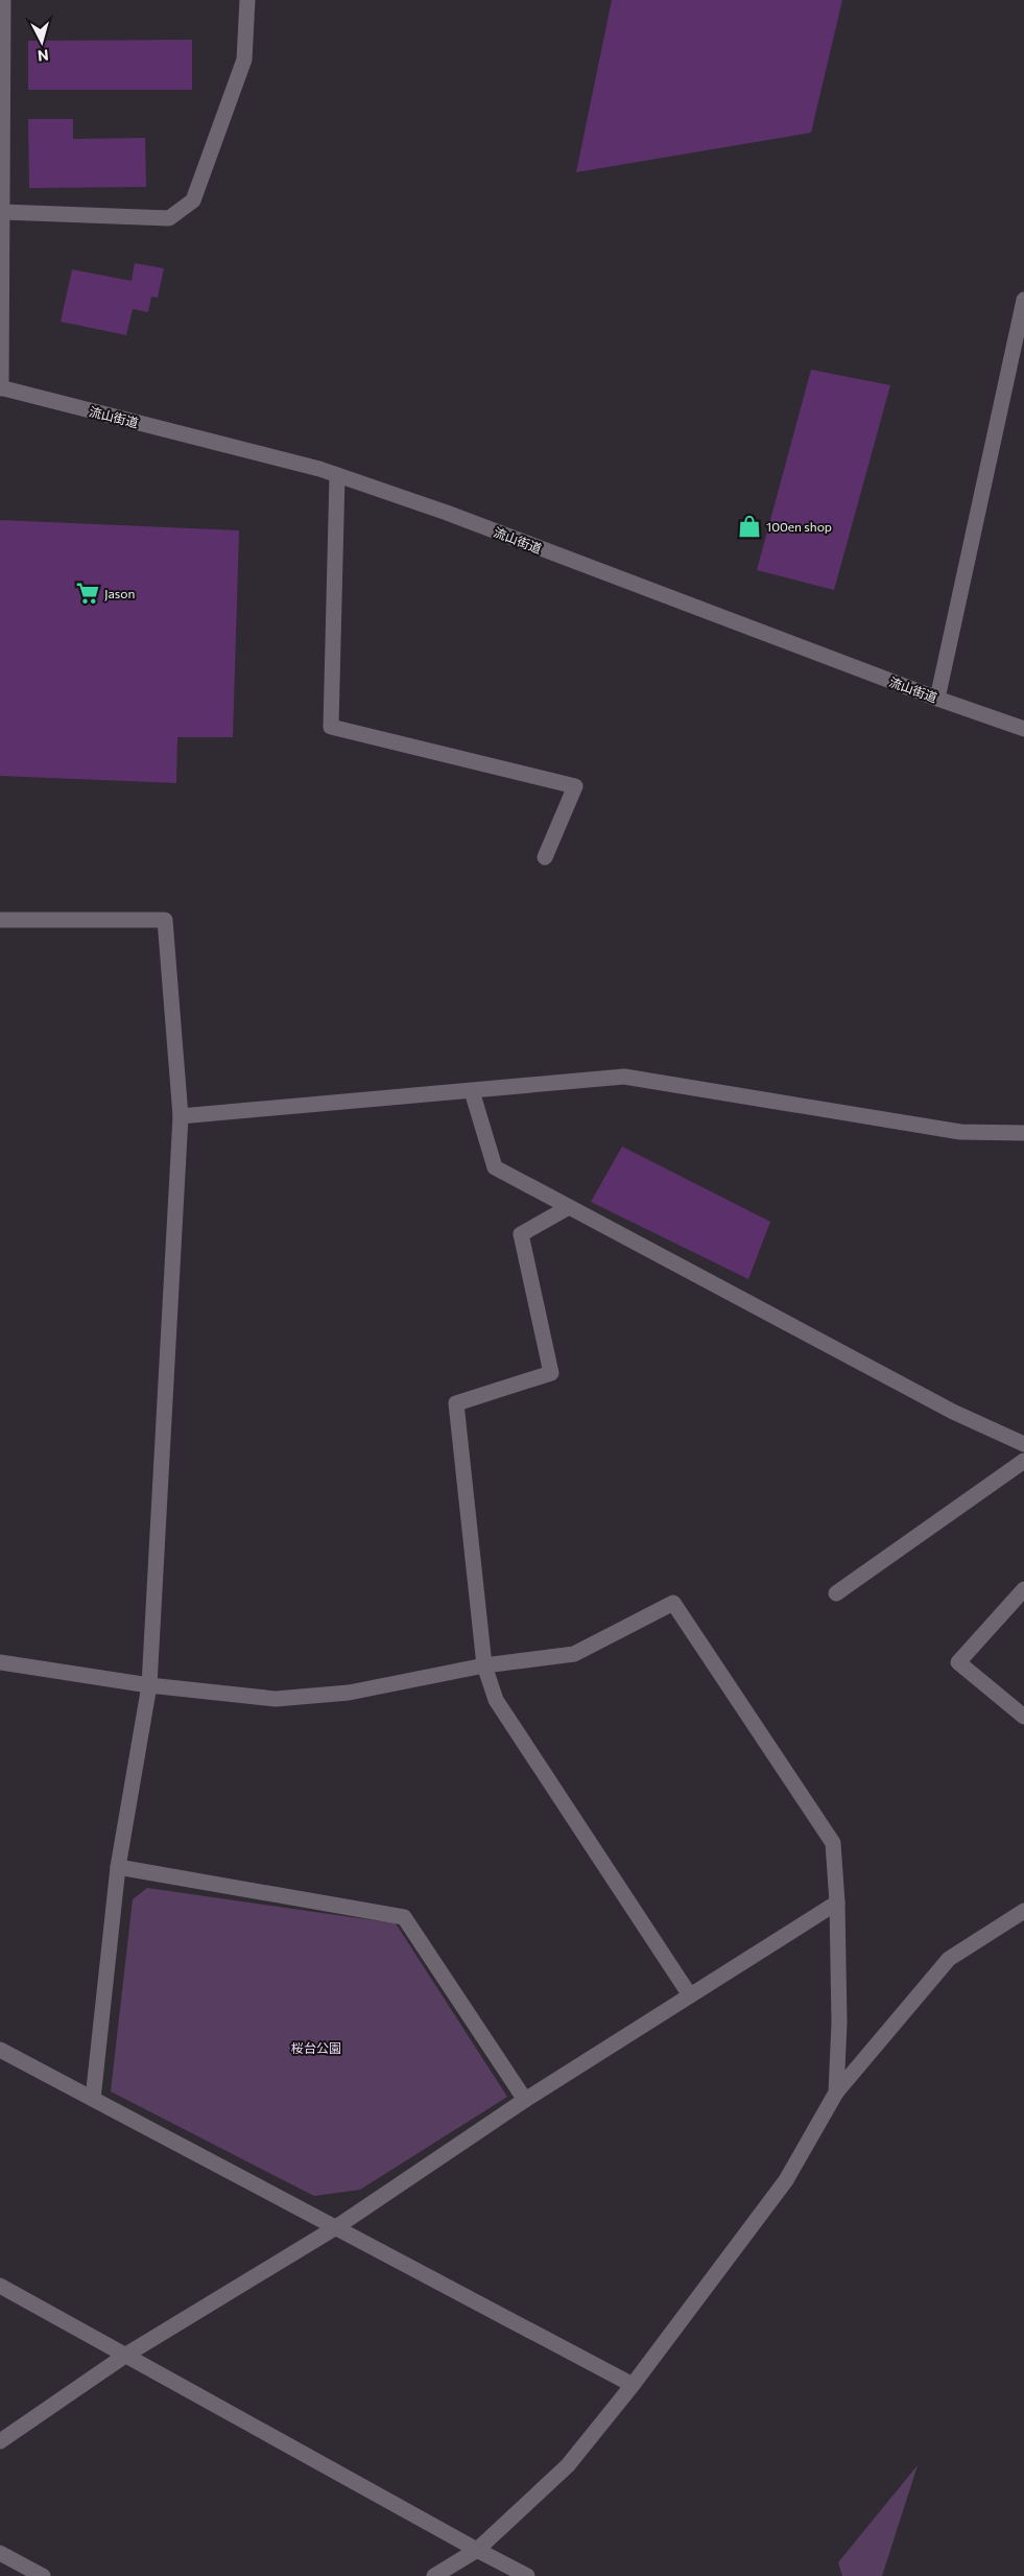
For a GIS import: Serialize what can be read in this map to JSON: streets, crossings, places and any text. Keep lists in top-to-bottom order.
{
  "streets": {
    "street": ["流山街道"]
  },
  "parks": ["桜台公園"],
  "places": {
    "shop": ["100en shop"],
    "supermarket": ["Jason"]
  },
  "north": "bottom"
}
